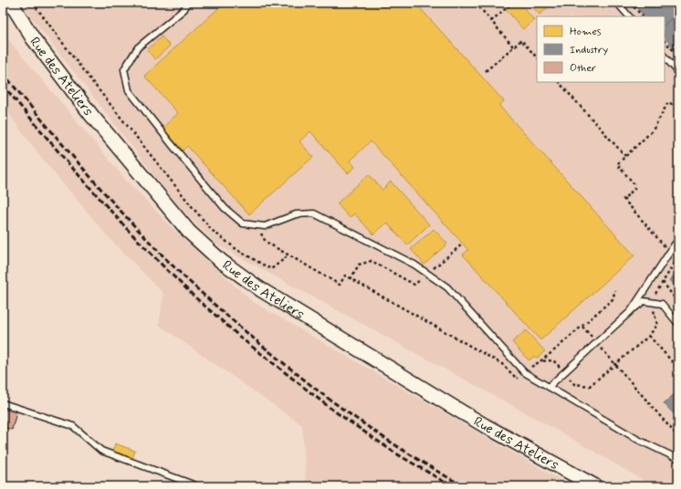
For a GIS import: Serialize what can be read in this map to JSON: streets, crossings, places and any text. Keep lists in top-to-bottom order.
{
  "streets": {
    "street": ["Rue des Ateliers"]
  },
  "legend": ["Homes", "Industry", "Other"]
}
